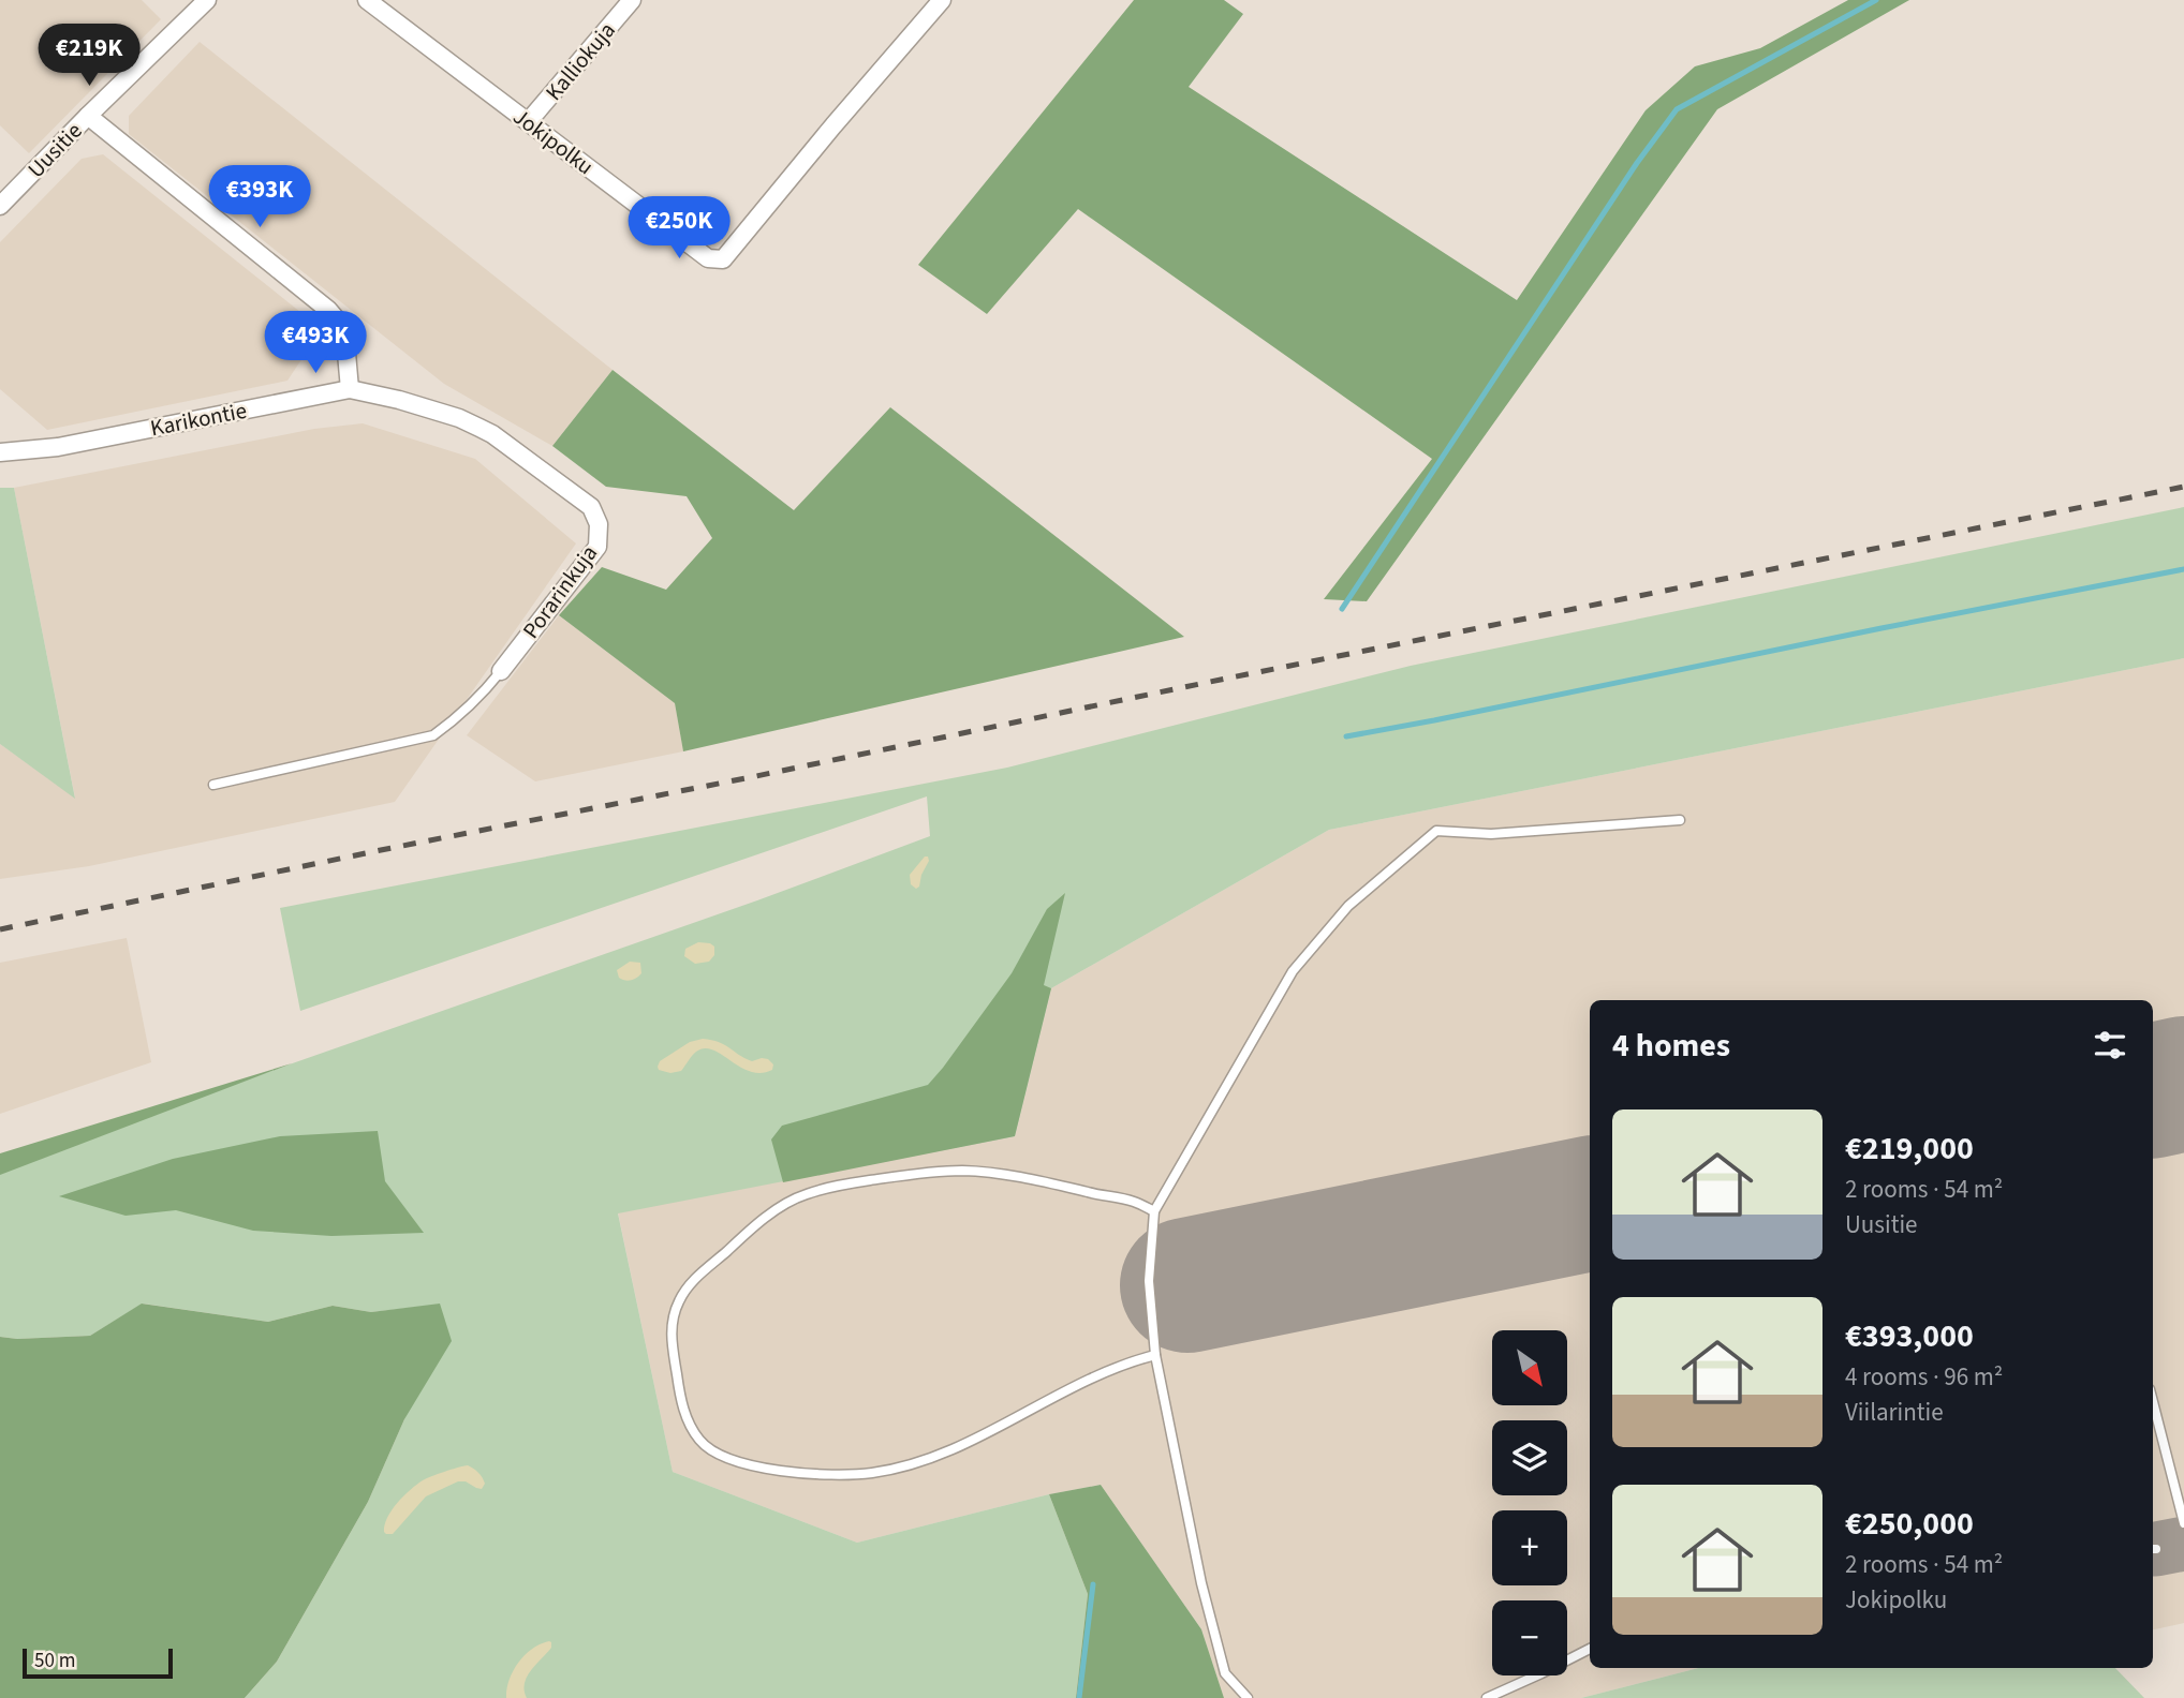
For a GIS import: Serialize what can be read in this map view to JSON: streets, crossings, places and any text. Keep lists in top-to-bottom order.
{
  "streets": {
    "street": [
      "Kalliokuja",
      "Jokipolku",
      "Uusitie",
      "Karikontie",
      "Porarinkuja"
    ]
  },
  "crossings": [
    ["Kalliokuja", "Jokipolku"],
    ["Karikontie", "Porarinkuja"]
  ],
  "scale_bar": "50 m",
  "north": "bottom right",
  "page": {
    "price": [
      "€219K",
      "€393K",
      "€250K",
      "€493K"
    ],
    "heading": "4 homes",
    "list": [
      {
        "name": "€219,000",
        "note": "2 rooms · 54 m² · Uusitie"
      },
      {
        "name": "€393,000",
        "note": "4 rooms · 96 m² · Viilarintie"
      },
      {
        "name": "€250,000",
        "note": "2 rooms · 54 m² · Jokipolku"
      }
    ],
    "map_buttons": ["+", "−"],
    "scale": "50 m"
  }
}
